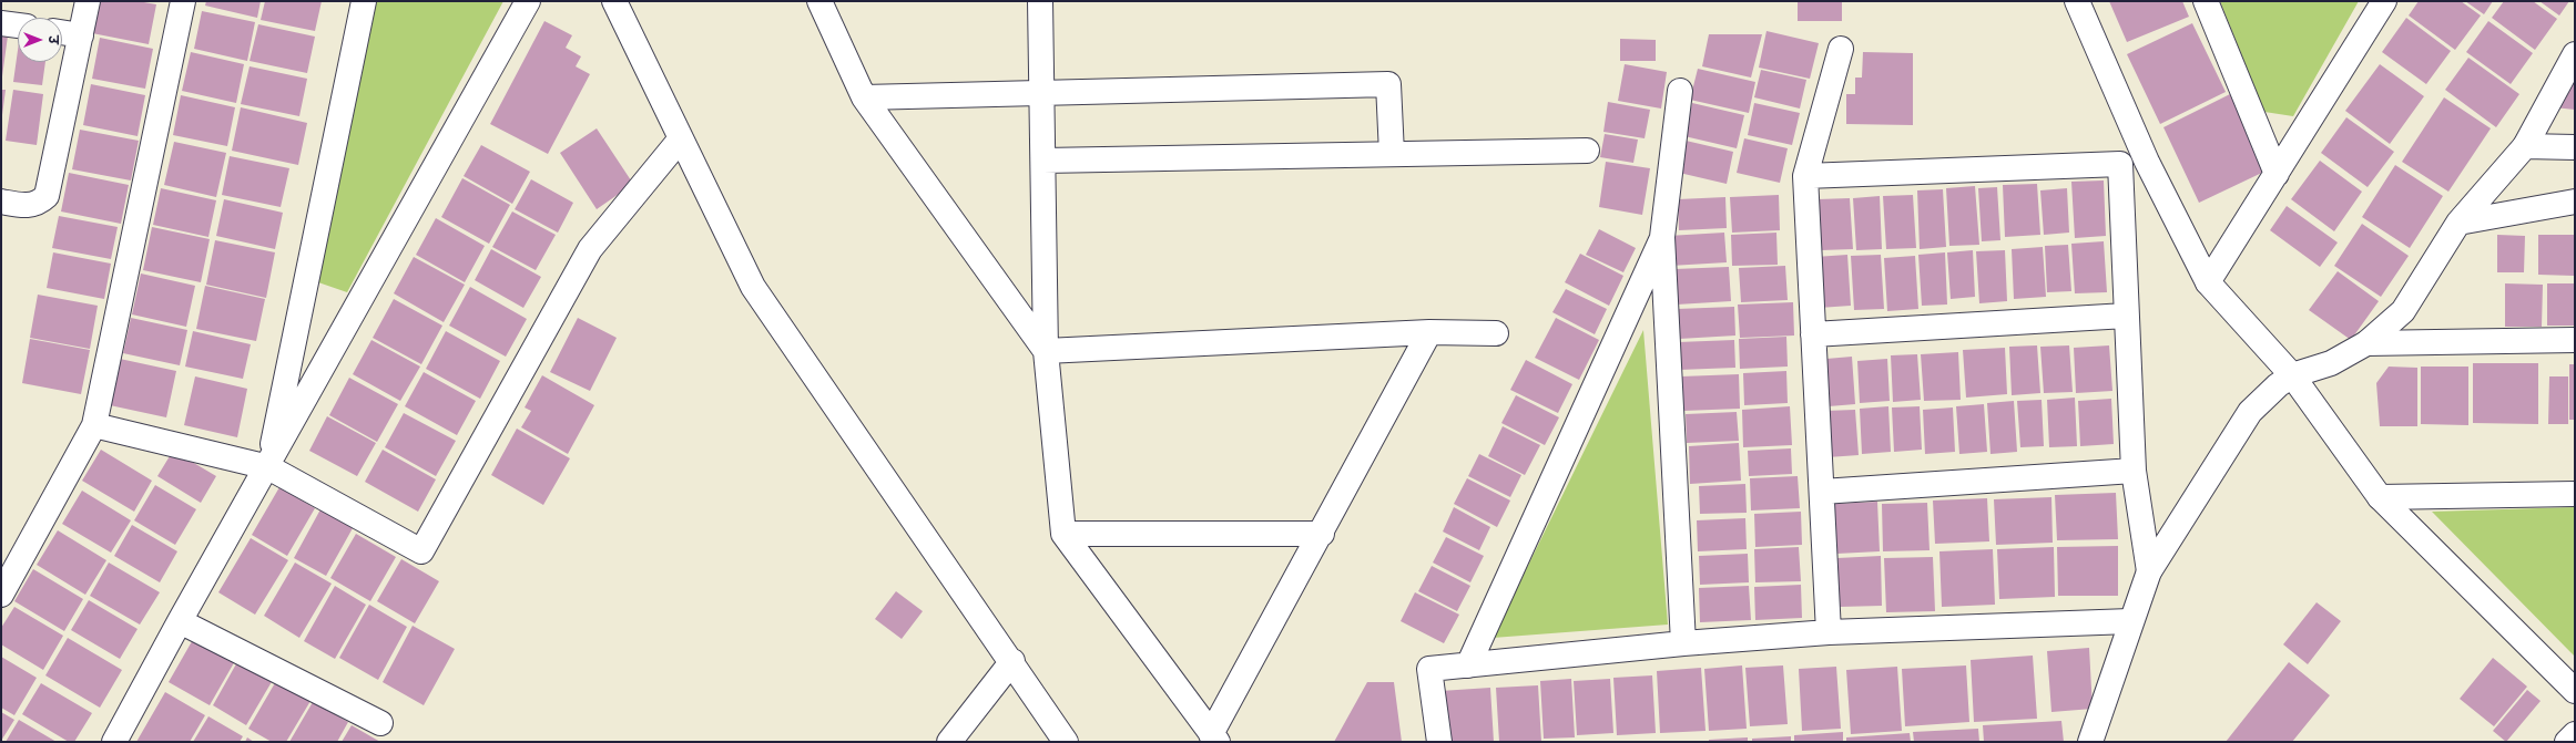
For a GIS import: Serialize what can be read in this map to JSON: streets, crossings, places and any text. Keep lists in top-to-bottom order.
{
  "north": "right"
}
